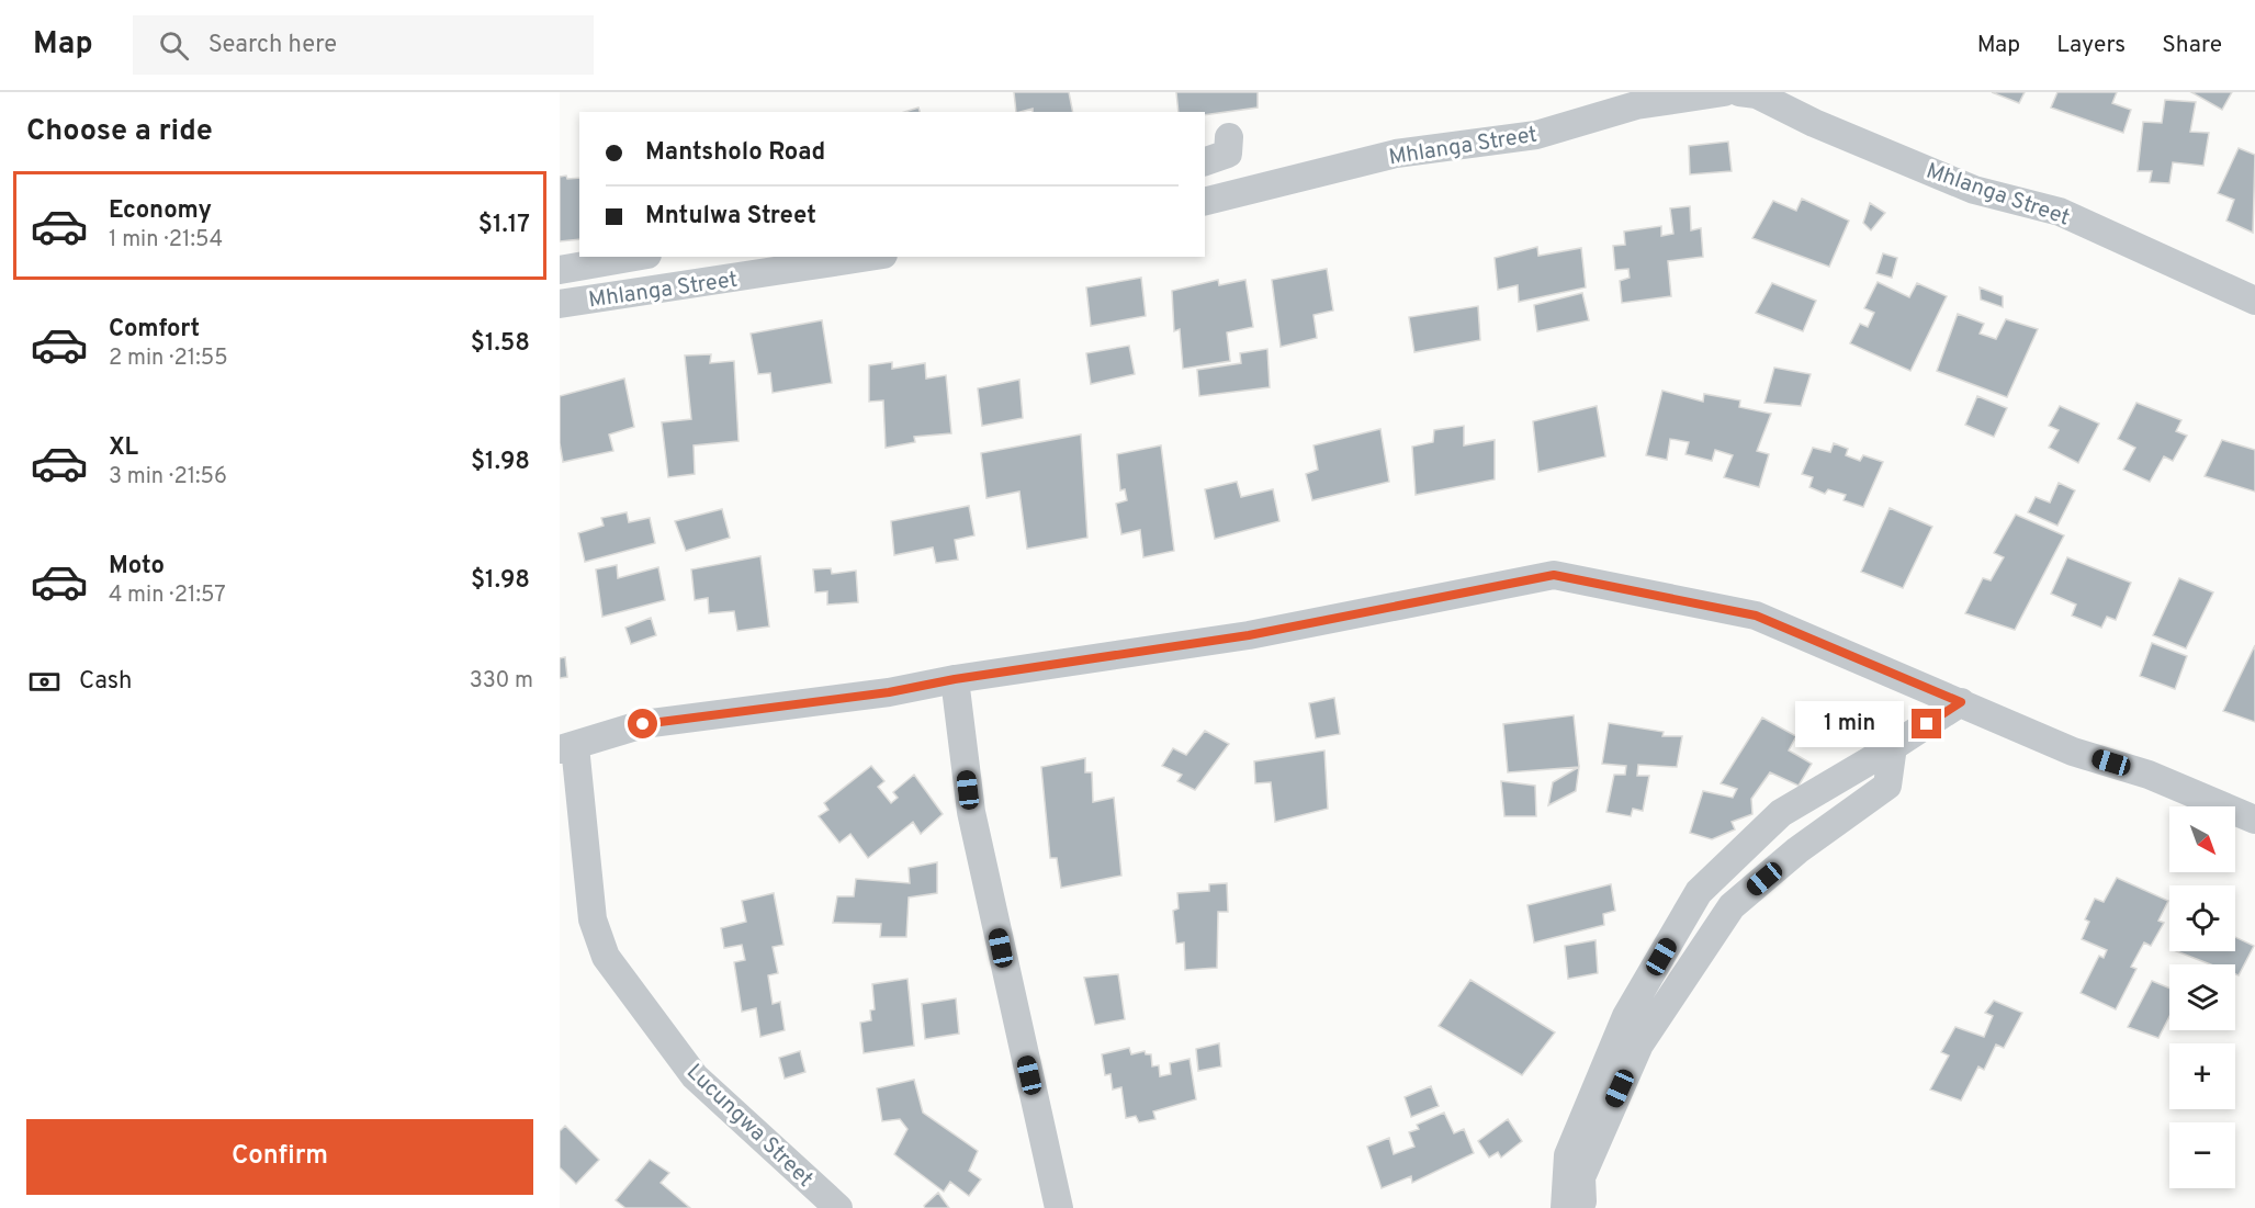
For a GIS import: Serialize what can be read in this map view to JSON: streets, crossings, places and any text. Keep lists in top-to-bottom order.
{
  "streets": {
    "street": ["Mhlanga Street", "Lucungwa Street"]
  },
  "north": "bottom right",
  "page": {
    "header": "Map",
    "search": "Search here",
    "nav": ["Map", "Layers", "Share"],
    "heading": "Choose a ride",
    "banner": ["Mantsholo Road", "Mntulwa Street"],
    "list": [
      {
        "name": "Economy",
        "note": "1 min · 21:54",
        "value": "$1.17"
      },
      {
        "name": "Comfort",
        "note": "2 min · 21:55",
        "value": "$1.58"
      },
      {
        "name": "XL",
        "note": "3 min · 21:56",
        "value": "$1.98"
      },
      {
        "name": "Moto",
        "note": "4 min · 21:57",
        "value": "$1.98"
      }
    ],
    "pay": ["Cash", "330 m"],
    "bubble": "1 min",
    "map_buttons": ["+", "−"],
    "buttons": "Confirm"
  }
}
